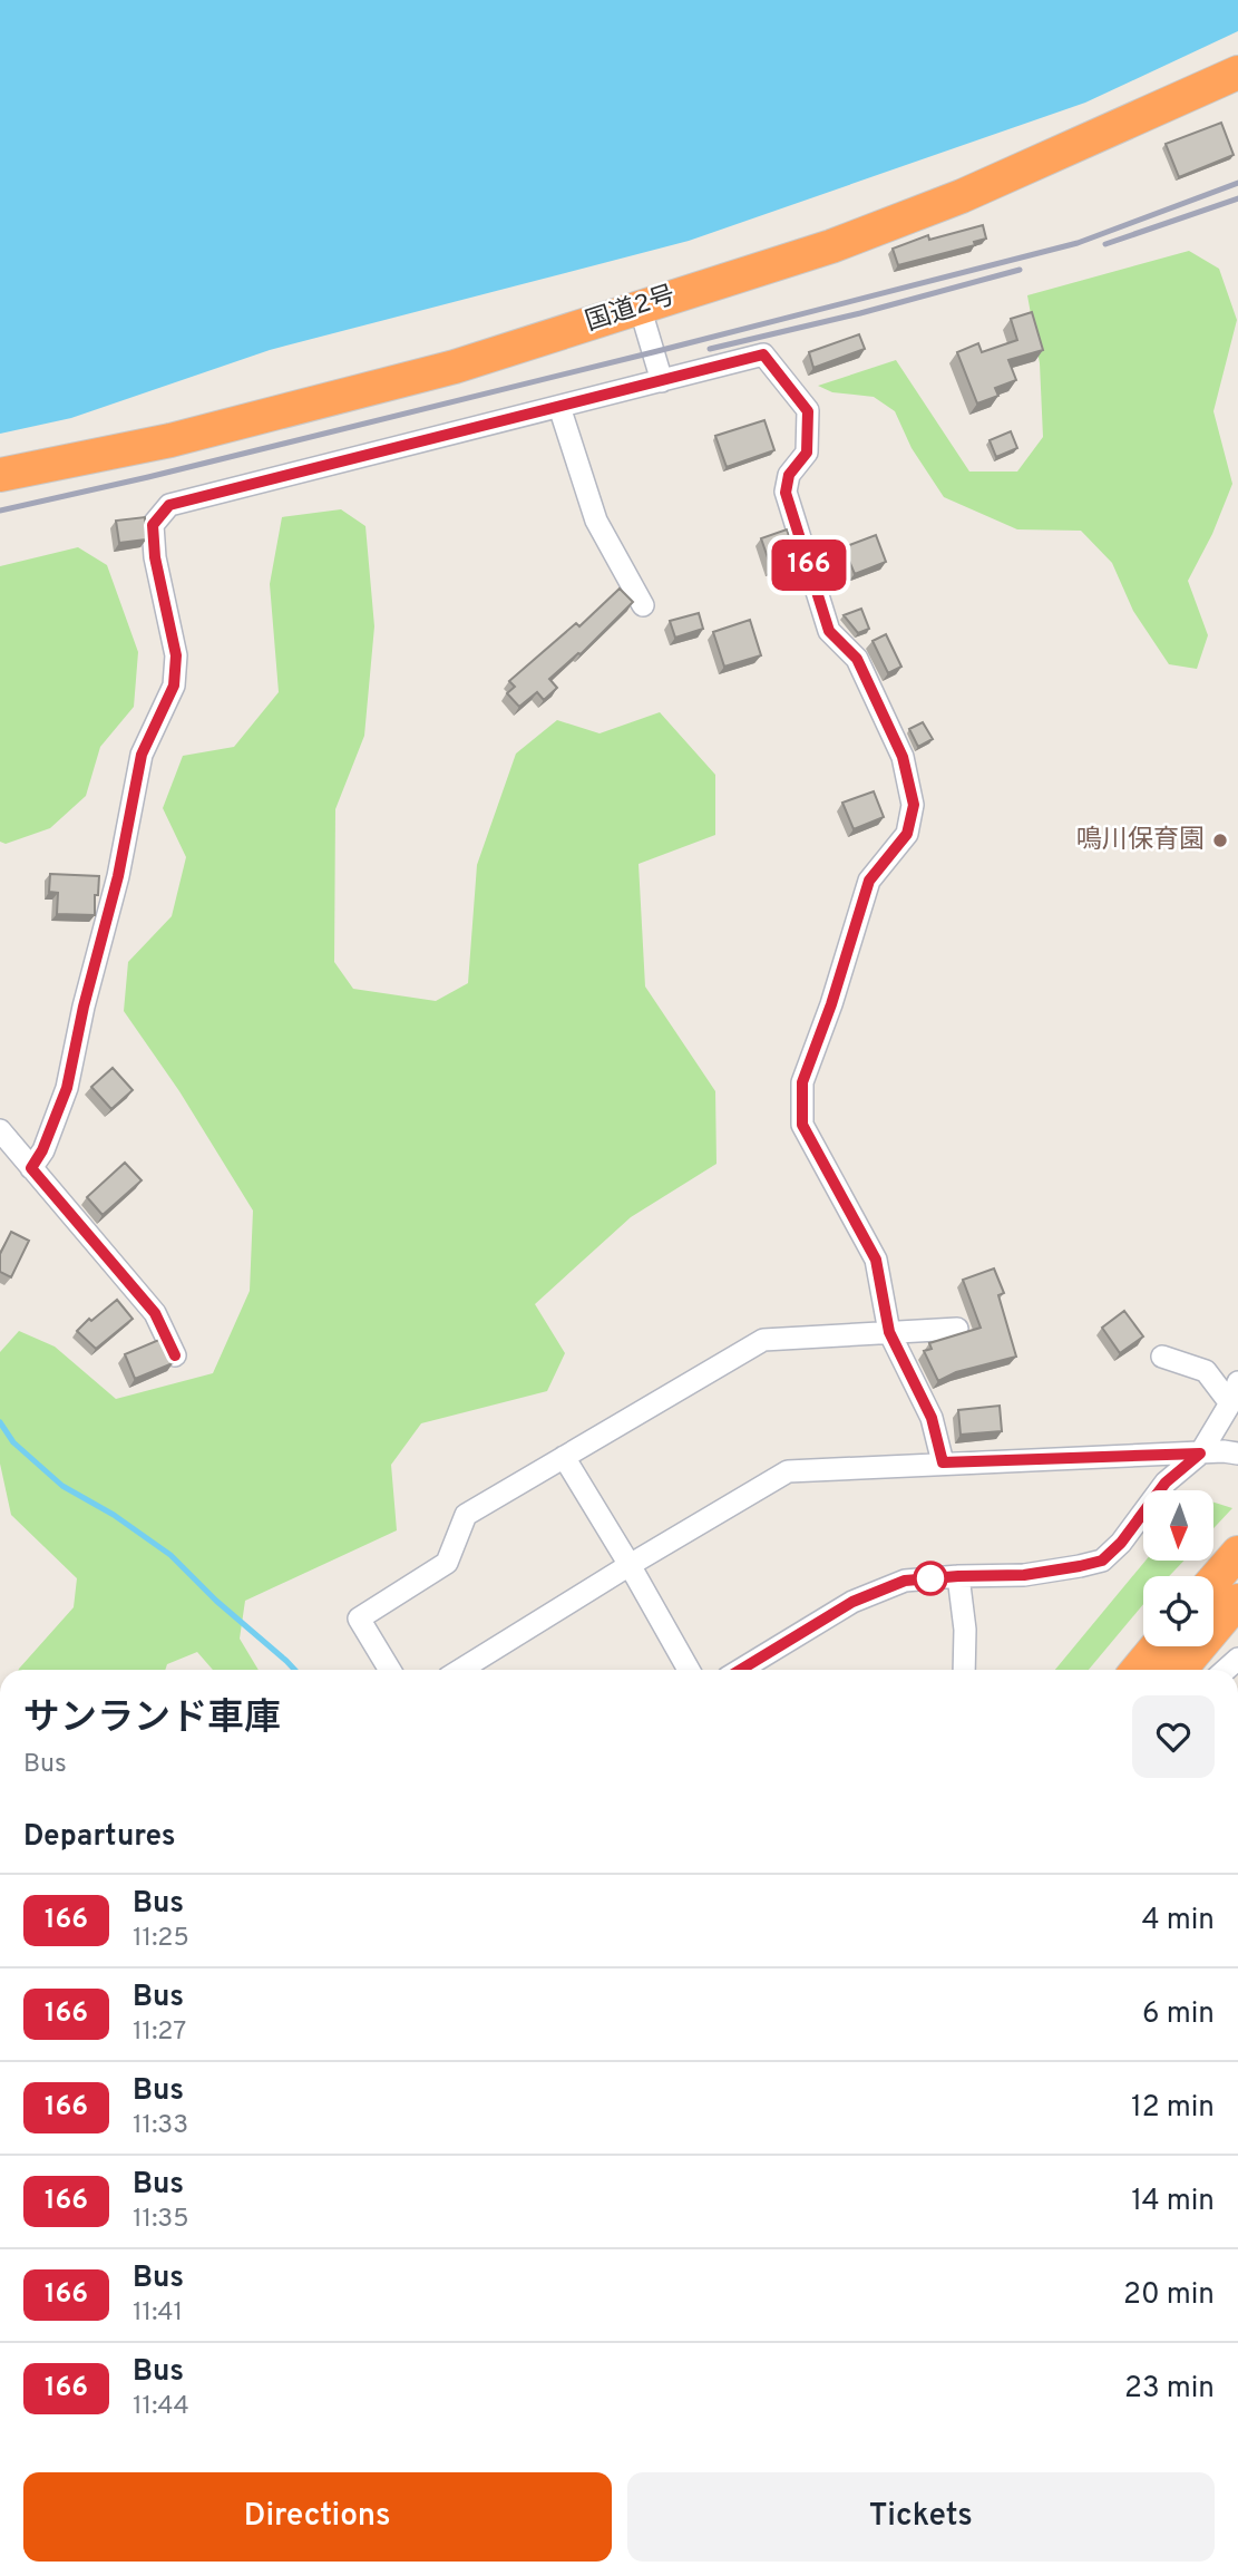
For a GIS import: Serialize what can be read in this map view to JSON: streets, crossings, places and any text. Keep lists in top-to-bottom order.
{
  "streets": {
    "highway": ["国道2号"]
  },
  "places": ["鳴川保育園"],
  "lines": ["bus line 166"],
  "north": "bottom",
  "page": {
    "on_map": "166",
    "heading": [
      ["サンランド車庫", "Bus"],
      "Departures"
    ],
    "list": [
      {
        "mark": "166",
        "name": "Bus",
        "note": "11:25",
        "value": "4 min"
      },
      {
        "mark": "166",
        "name": "Bus",
        "note": "11:27",
        "value": "6 min"
      },
      {
        "mark": "166",
        "name": "Bus",
        "note": "11:33",
        "value": "12 min"
      },
      {
        "mark": "166",
        "name": "Bus",
        "note": "11:35",
        "value": "14 min"
      },
      {
        "mark": "166",
        "name": "Bus",
        "note": "11:41",
        "value": "20 min"
      },
      {
        "mark": "166",
        "name": "Bus",
        "note": "11:44",
        "value": "23 min"
      }
    ],
    "buttons": ["Directions", "Tickets"]
  }
}
